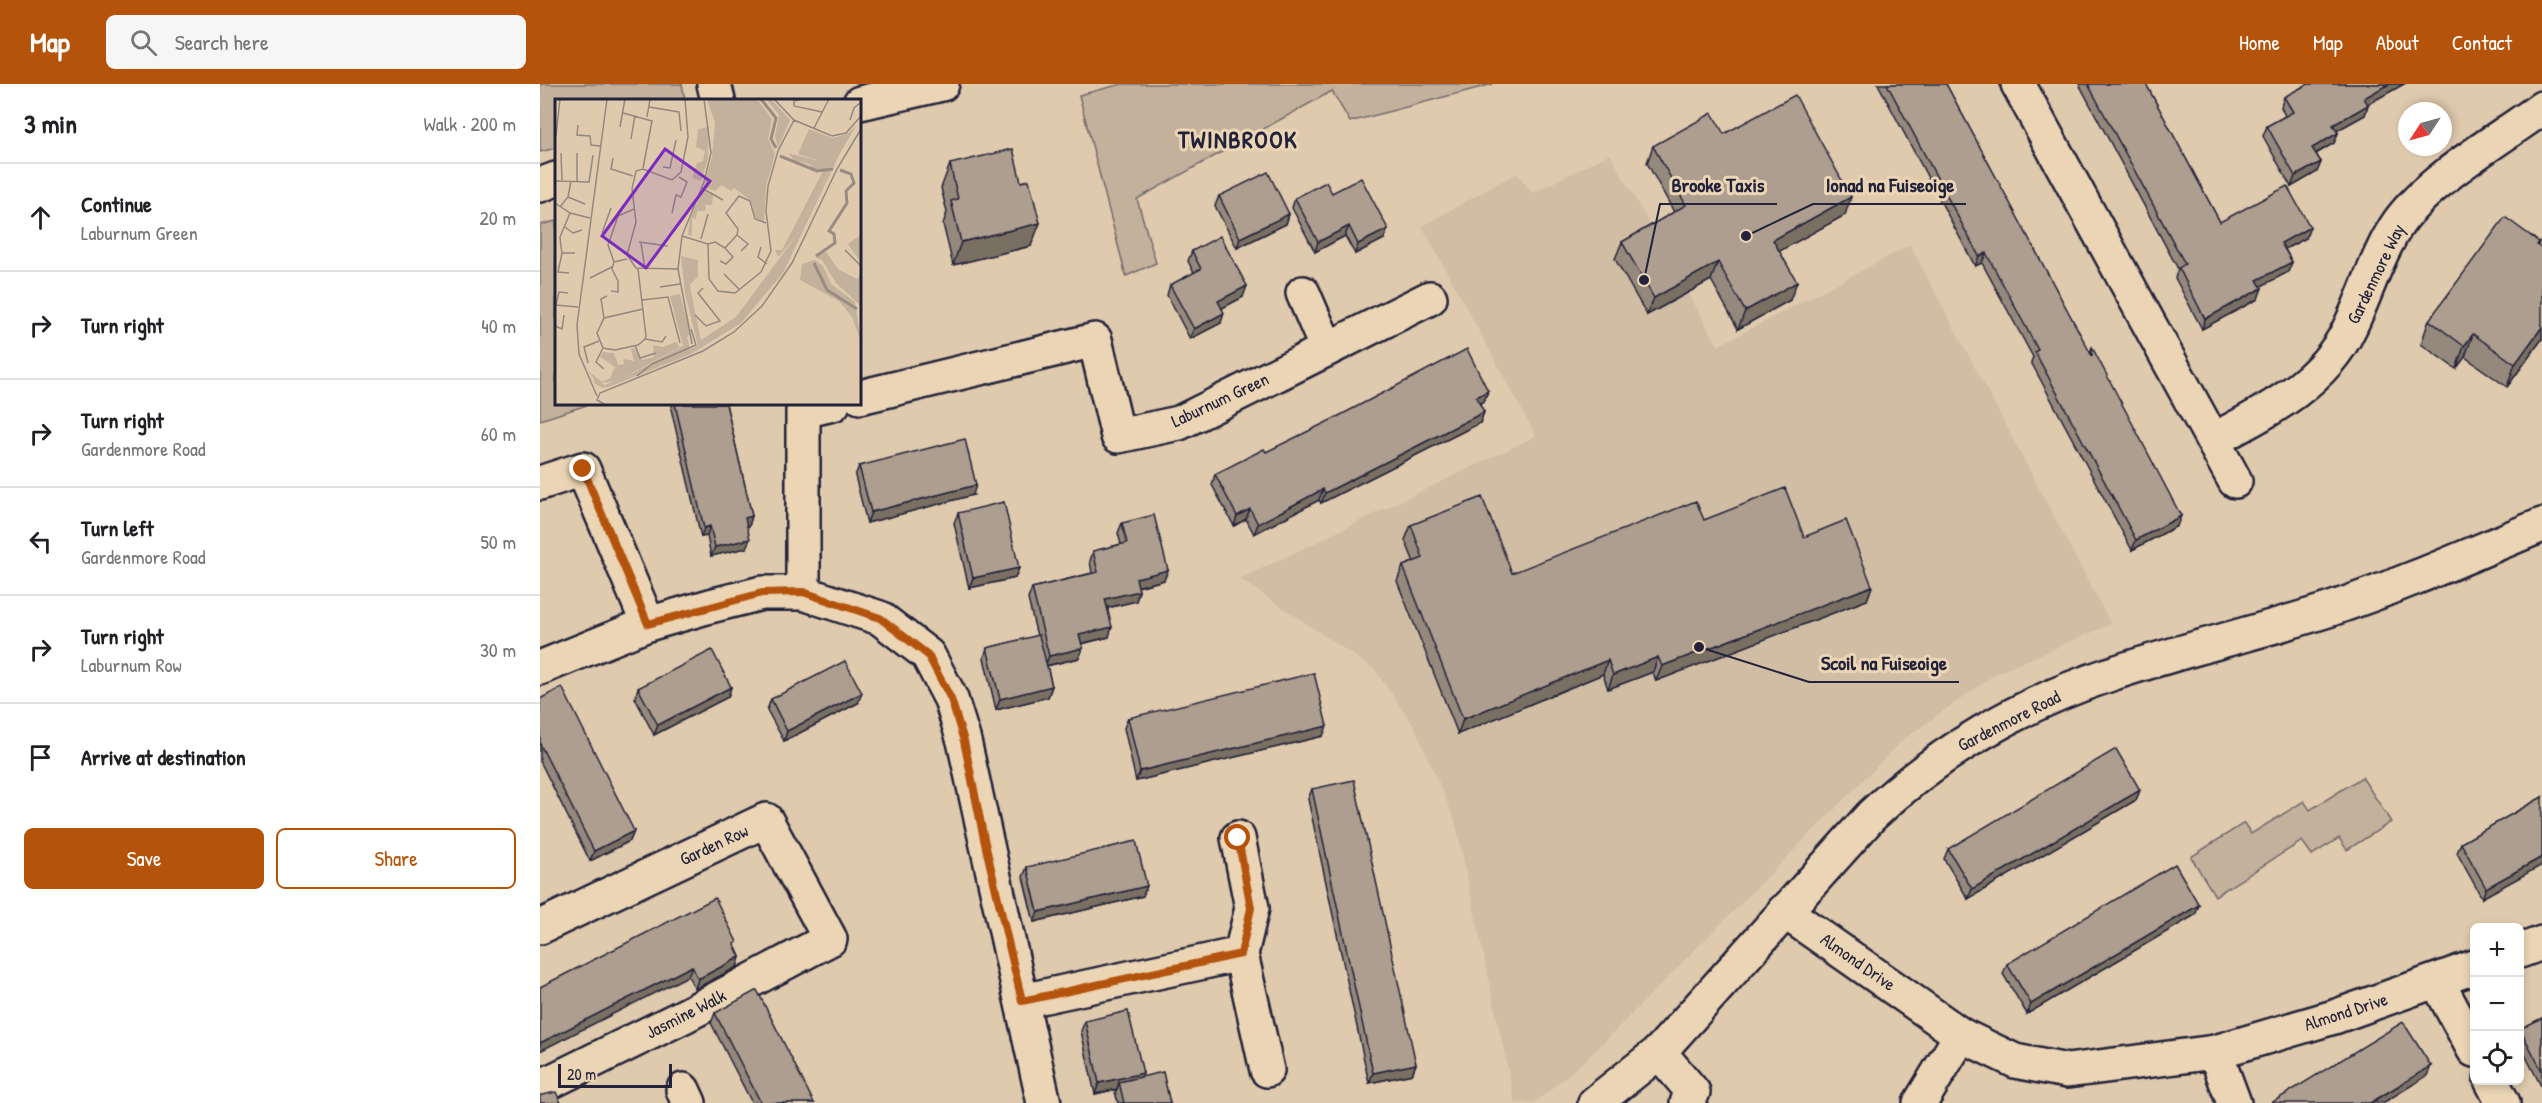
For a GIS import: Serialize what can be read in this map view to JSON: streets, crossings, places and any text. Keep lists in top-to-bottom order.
{
  "streets": {
    "street": [
      "Gardenmore Way",
      "Laburnum Green",
      "Gardenmore Road",
      "Garden Row",
      "Almond Drive",
      "Jasmine Walk"
    ]
  },
  "crossings": [
    ["Gardenmore Road", "Almond Drive"],
    ["Garden Row", "Jasmine Walk"]
  ],
  "districts": ["TWINBROOK"],
  "places": ["Ionad na Fuiseoige", "Brooke Taxis", "Scoil na Fuiseoige"],
  "scale_bar": "20 m",
  "north": "bottom left",
  "page": {
    "header": "Map",
    "search": "Search here",
    "nav": [
      "Home",
      "Map",
      "About",
      "Contact"
    ],
    "heading": ["3 min", "Walk · 200 m"],
    "list": [
      ["Continue", "Laburnum Green", "20 m"],
      ["Turn right", "40 m"],
      ["Turn right", "Gardenmore Road", "60 m"],
      ["Turn left", "Gardenmore Road", "50 m"],
      ["Turn right", "Laburnum Row", "30 m"],
      "Arrive at destination"
    ],
    "buttons": ["Save", "Share"],
    "map_buttons": ["+", "−"],
    "scale": "20 m"
  }
}
